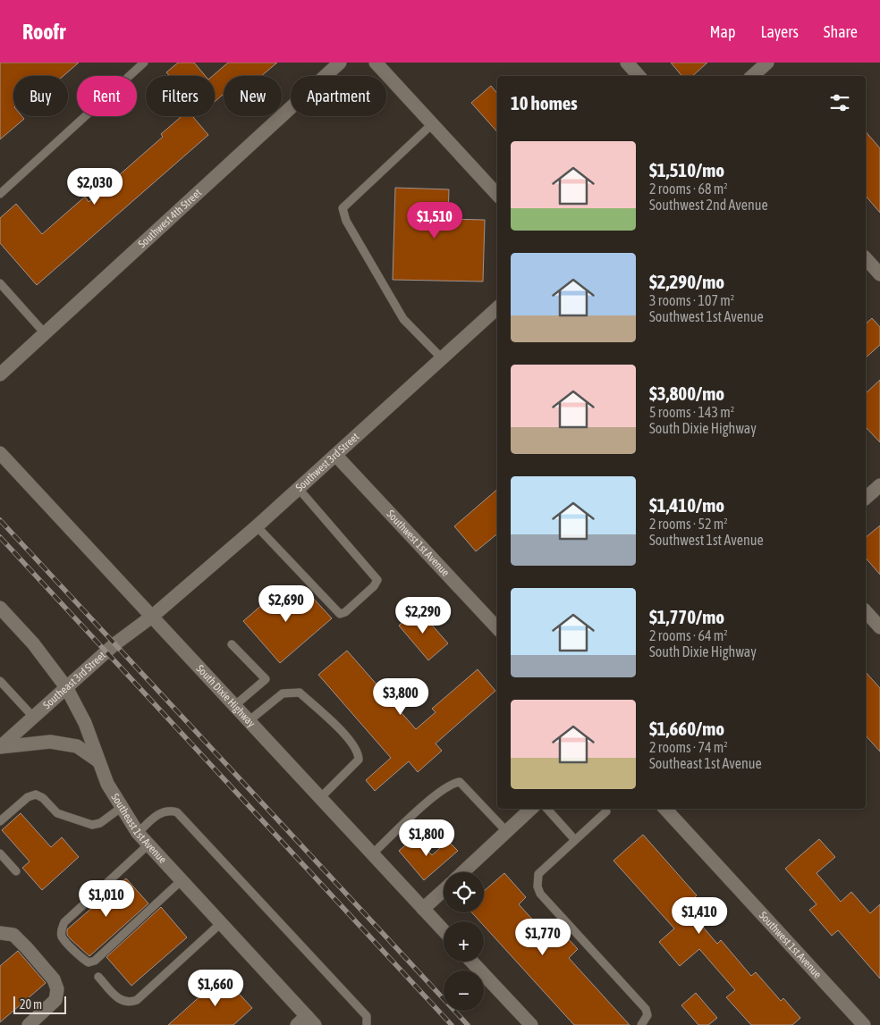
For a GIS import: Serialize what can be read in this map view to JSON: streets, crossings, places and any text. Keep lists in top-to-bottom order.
{
  "streets": {
    "street": [
      "Southwest 4th Street",
      "Southwest 3rd Street",
      "Southwest 1st Avenue",
      "Southeast 3rd Street",
      "South Dixie Highway",
      "Southeast 1st Avenue"
    ]
  },
  "crossings": [
    ["Southwest 3rd Street", "Southwest 1st Avenue"],
    ["Southwest 3rd Street", "Southeast 3rd Street"],
    ["Southwest 3rd Street", "South Dixie Highway"],
    ["Southeast 3rd Street", "South Dixie Highway"],
    ["Southeast 3rd Street", "Southeast 1st Avenue"]
  ],
  "scale_bar": "20 m",
  "page": {
    "header": "Roofr",
    "nav": ["Map", "Layers", "Share"],
    "chip": [
      "Buy",
      "Rent",
      "Filters",
      "New",
      "Apartment"
    ],
    "heading": "10 homes",
    "list": [
      {
        "name": "$1,510/mo",
        "note": "2 rooms · 68 m² · Southwest 2nd Avenue"
      },
      {
        "name": "$2,290/mo",
        "note": "3 rooms · 107 m² · Southwest 1st Avenue"
      },
      {
        "name": "$3,800/mo",
        "note": "5 rooms · 143 m² · South Dixie Highway"
      },
      {
        "name": "$1,410/mo",
        "note": "2 rooms · 52 m² · Southwest 1st Avenue"
      },
      {
        "name": "$1,770/mo",
        "note": "2 rooms · 64 m² · South Dixie Highway"
      },
      {
        "name": "$1,660/mo",
        "note": "2 rooms · 74 m² · Southeast 1st Avenue"
      }
    ],
    "price": [
      "$2,030",
      "$1,510",
      "$2,690",
      "$2,290",
      "$3,800",
      "$1,800",
      "$1,010",
      "$1,410",
      "$1,770",
      "$1,660"
    ],
    "map_buttons": ["+", "−"],
    "scale": "20 m"
  }
}
